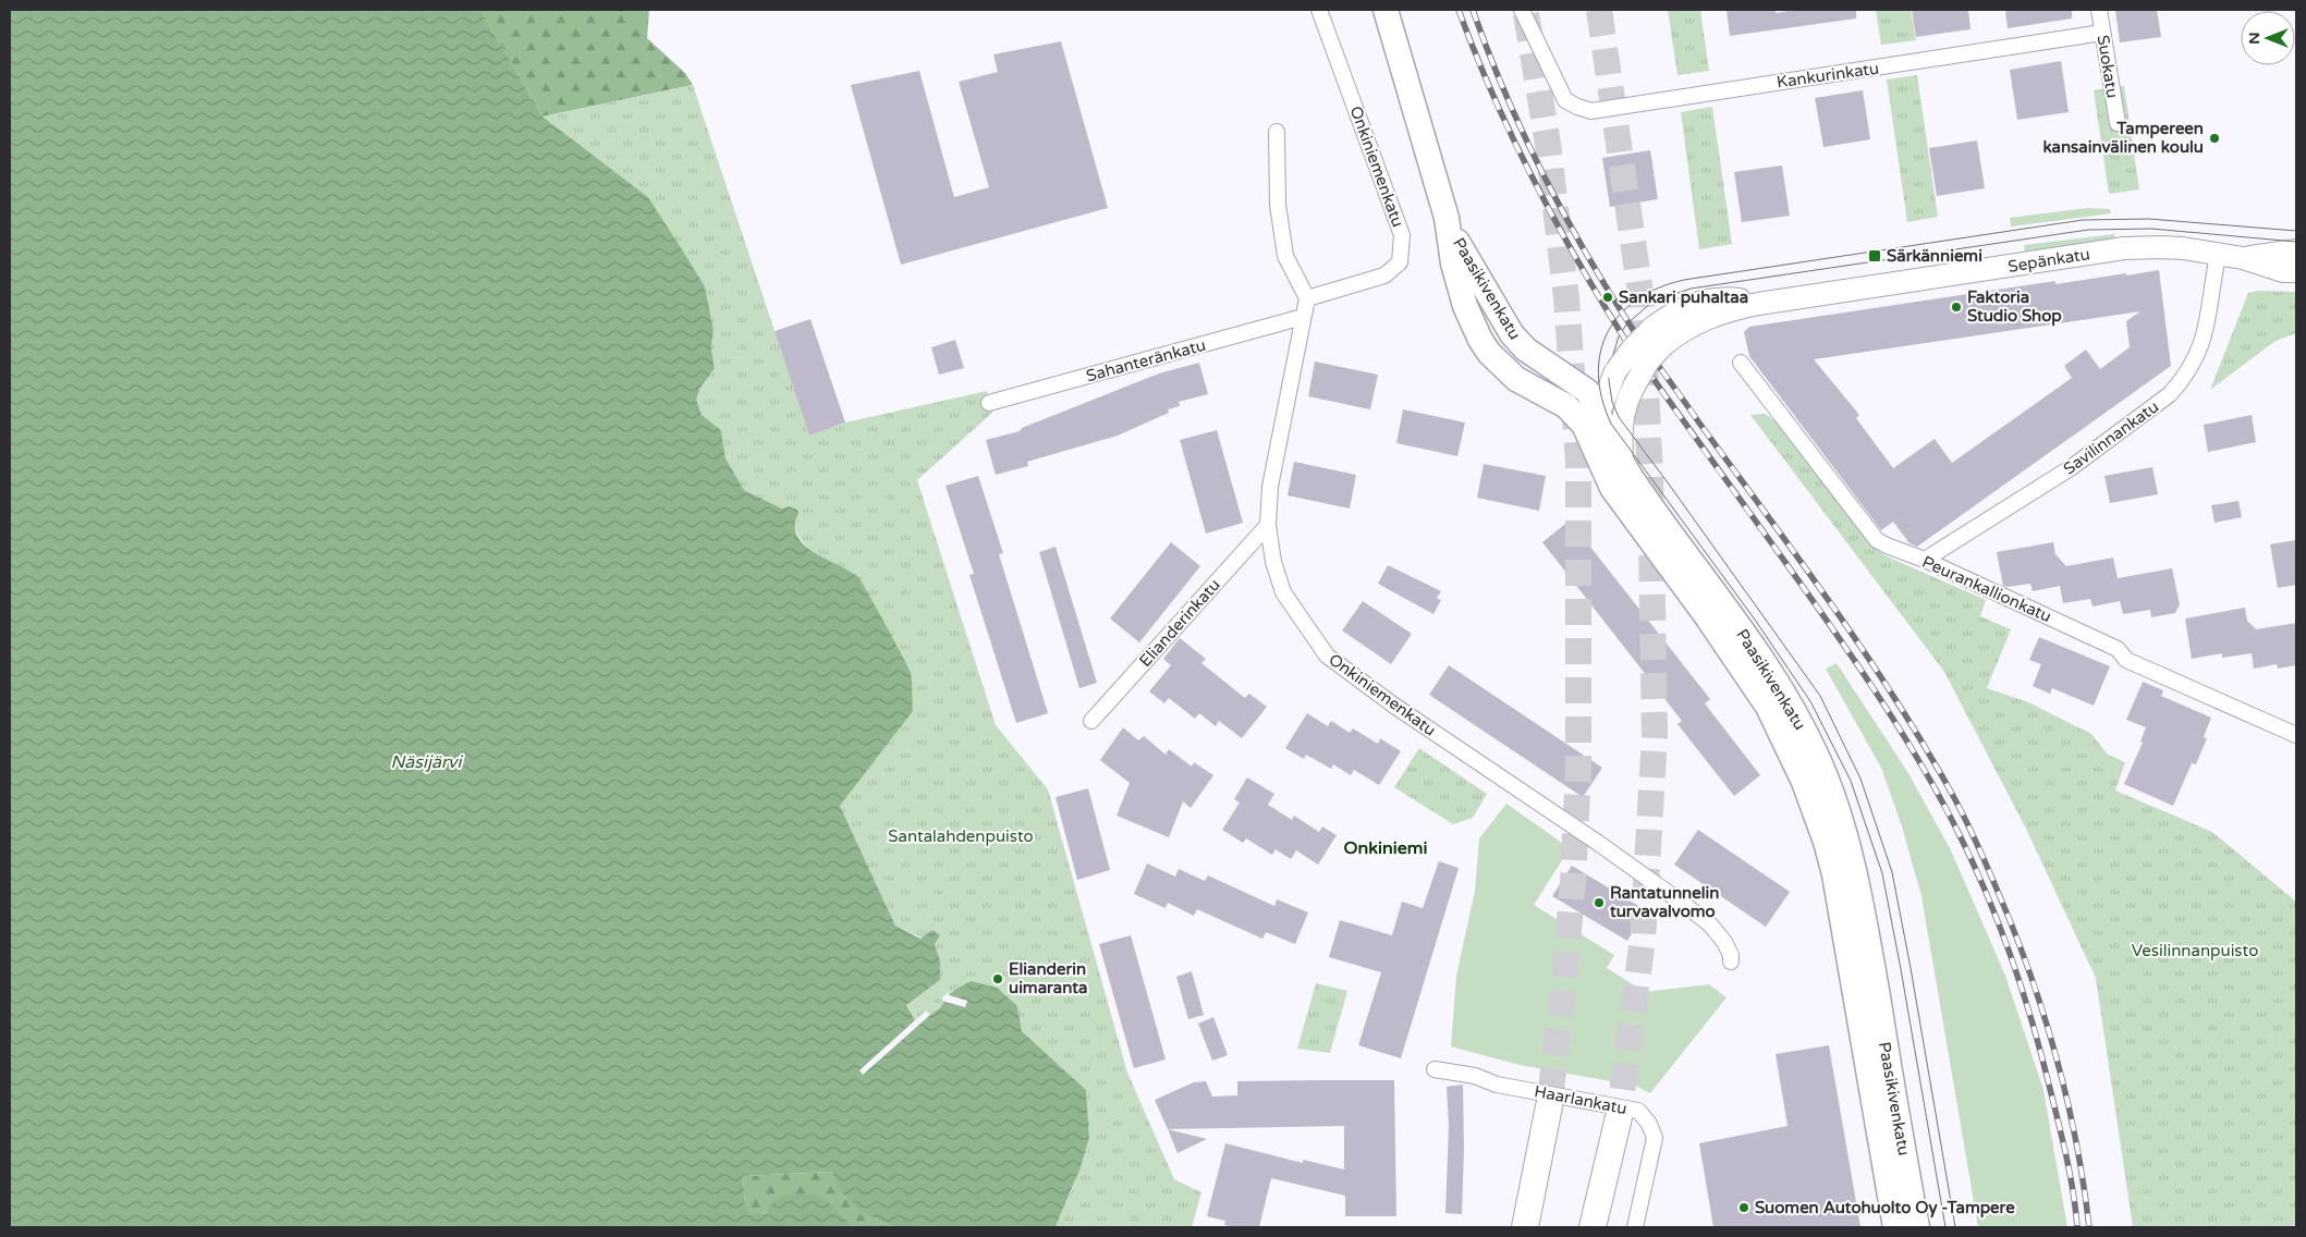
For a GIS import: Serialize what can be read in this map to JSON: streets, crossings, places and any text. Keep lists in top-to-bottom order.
{
  "streets": {
    "main road": ["Sepänkatu", "Paasikivenkatu"],
    "street": [
      "Suokatu",
      "Kankurinkatu",
      "Onkiniemenkatu",
      "Sahanteränkatu",
      "Savilinnankatu",
      "Peurankallionkatu",
      "Elianderinkatu",
      "Haarlankatu"
    ]
  },
  "crossings": [
    ["Suokatu", "Kankurinkatu"],
    ["Onkiniemenkatu", "Sahanteränkatu"],
    ["Onkiniemenkatu", "Elianderinkatu"],
    ["Sepänkatu", "Paasikivenkatu"],
    ["Sepänkatu", "Savilinnankatu"],
    ["Savilinnankatu", "Peurankallionkatu"]
  ],
  "districts": ["Onkiniemi"],
  "water": ["Näsijärvi"],
  "parks": ["Santalahdenpuisto", "Vesilinnanpuisto"],
  "places": {
    "other": [
      "Tampereen kansainvälinen koulu",
      "Sankari puhaltaa",
      "Faktoria Studio Shop",
      "Rantatunnelin turvavalvomo",
      "Elianderin uimaranta",
      "Suomen Autohuolto Oy -Tampere"
    ],
    "transit": ["Särkänniemi"]
  },
  "north": "left"
}
